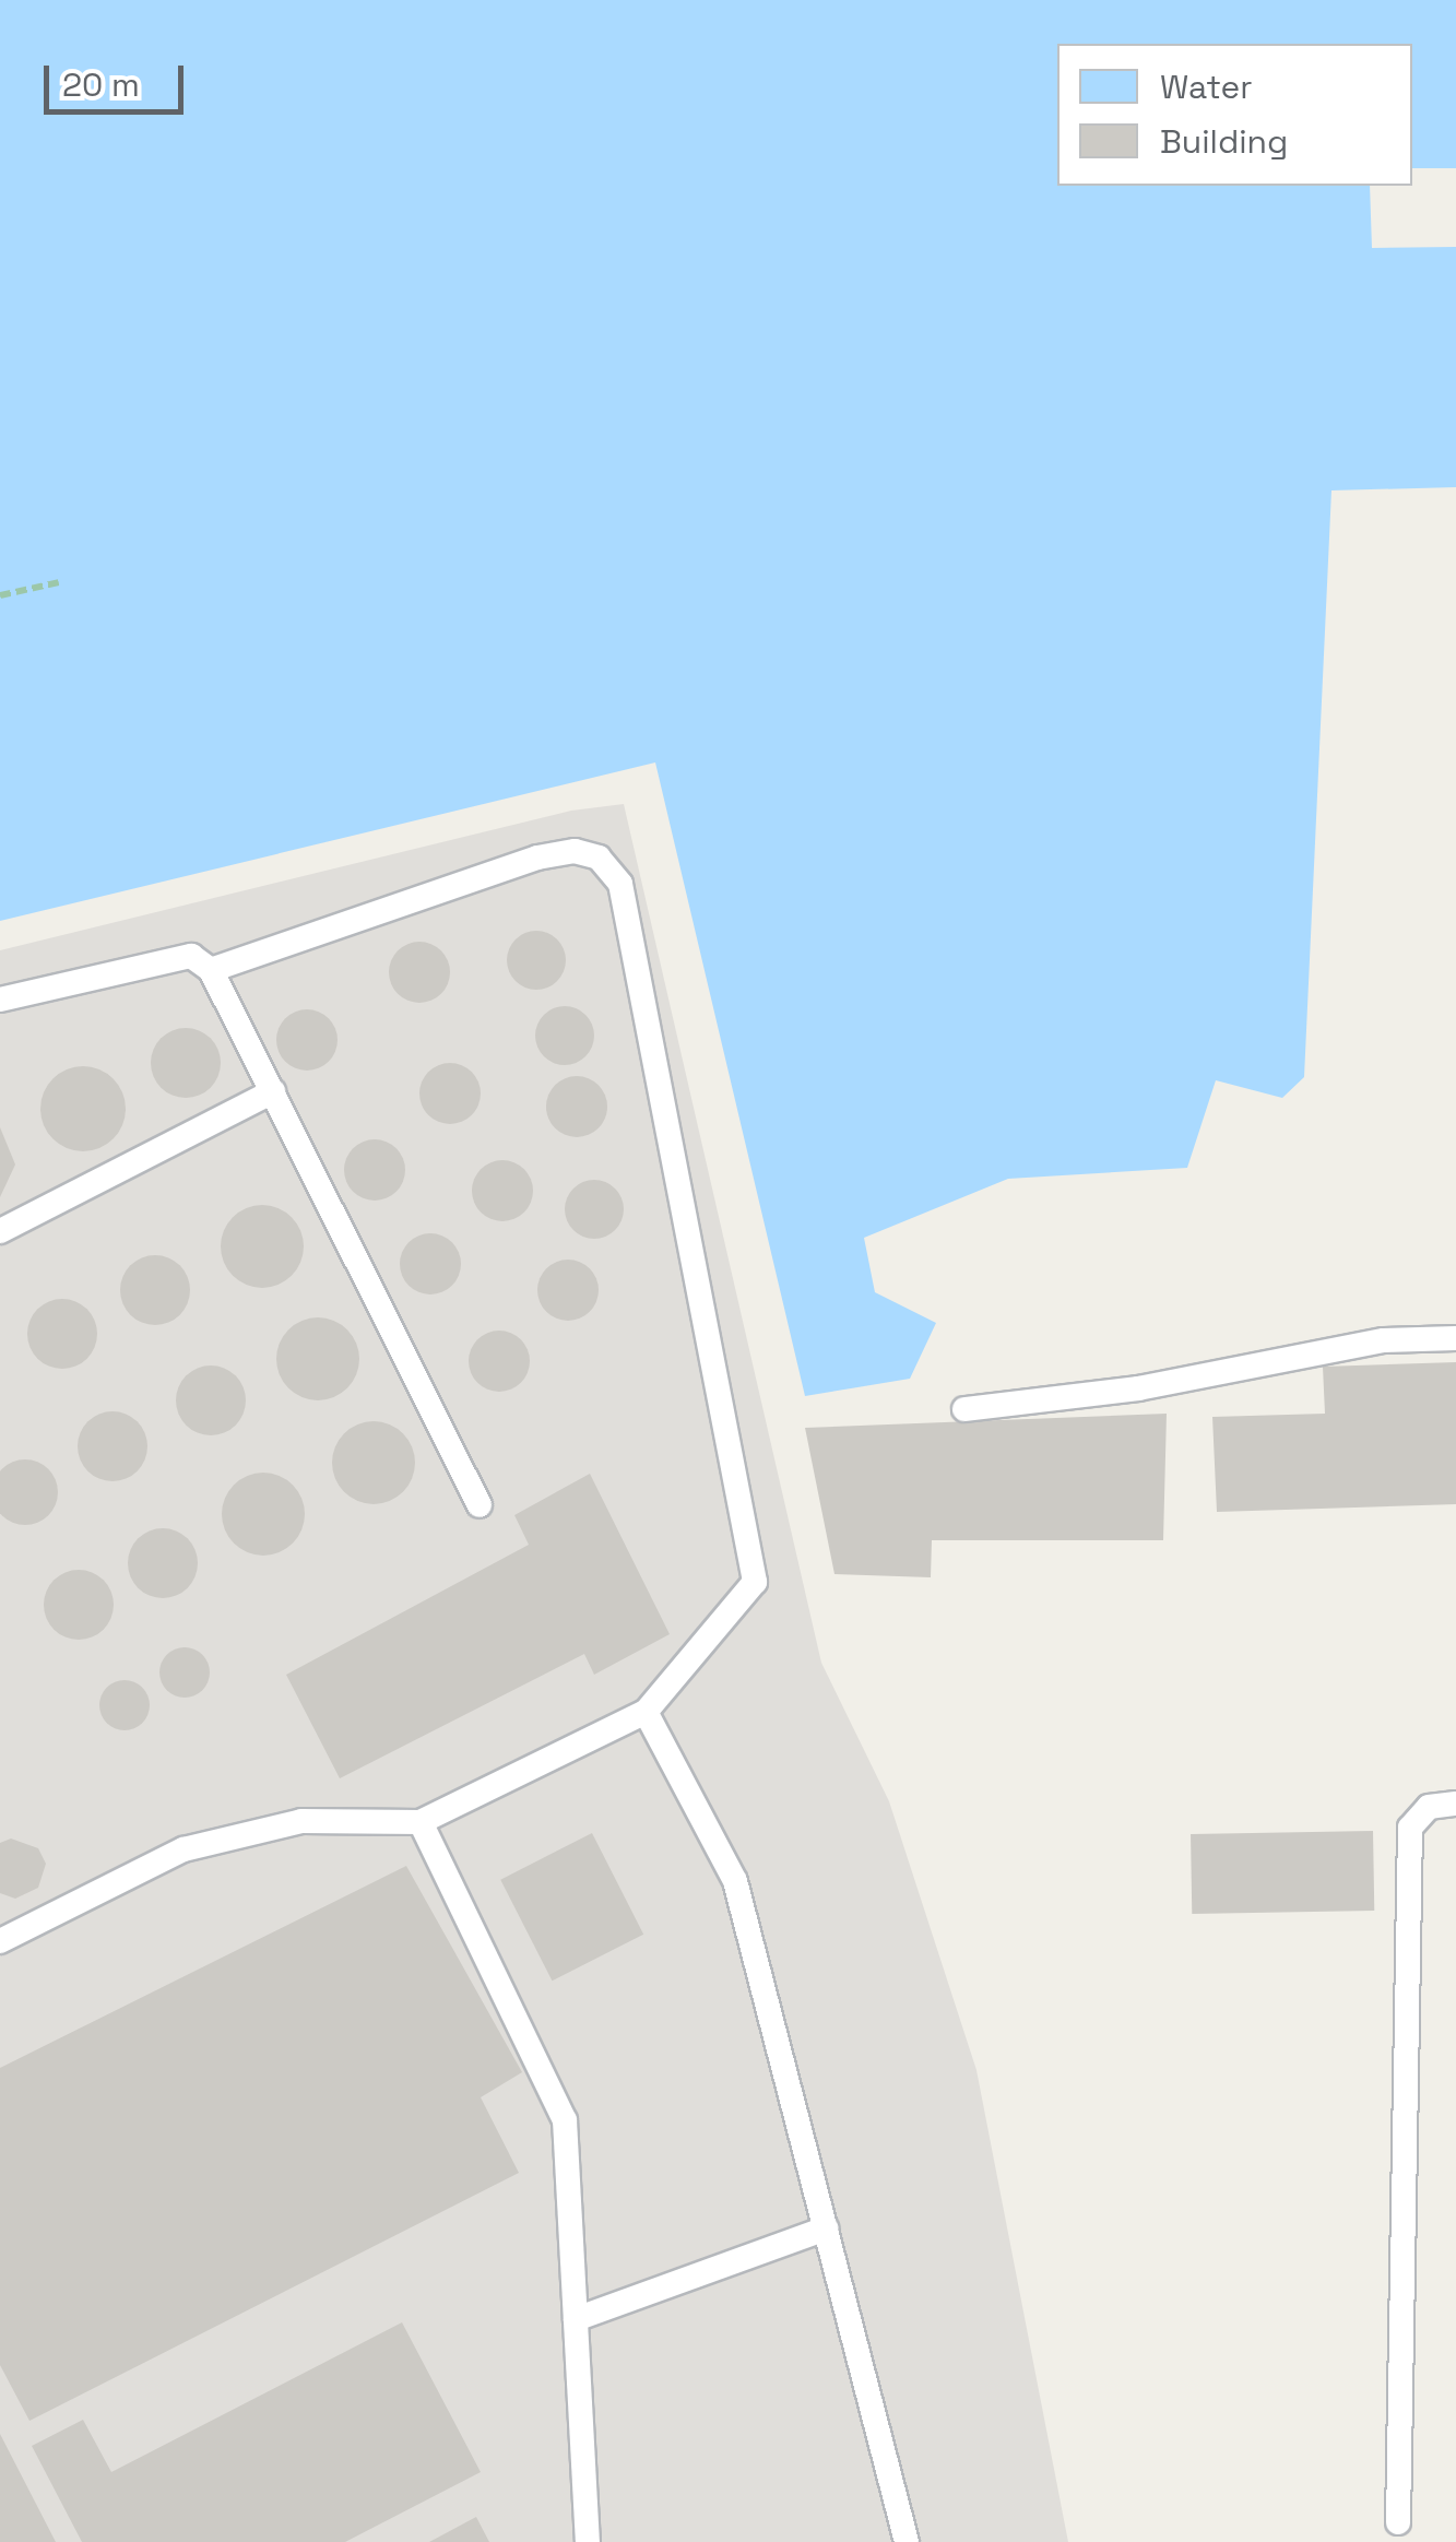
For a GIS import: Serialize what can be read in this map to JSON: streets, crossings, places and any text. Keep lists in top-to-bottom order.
{
  "legend": ["Water", "Building"],
  "scale_bar": "20 m"
}
